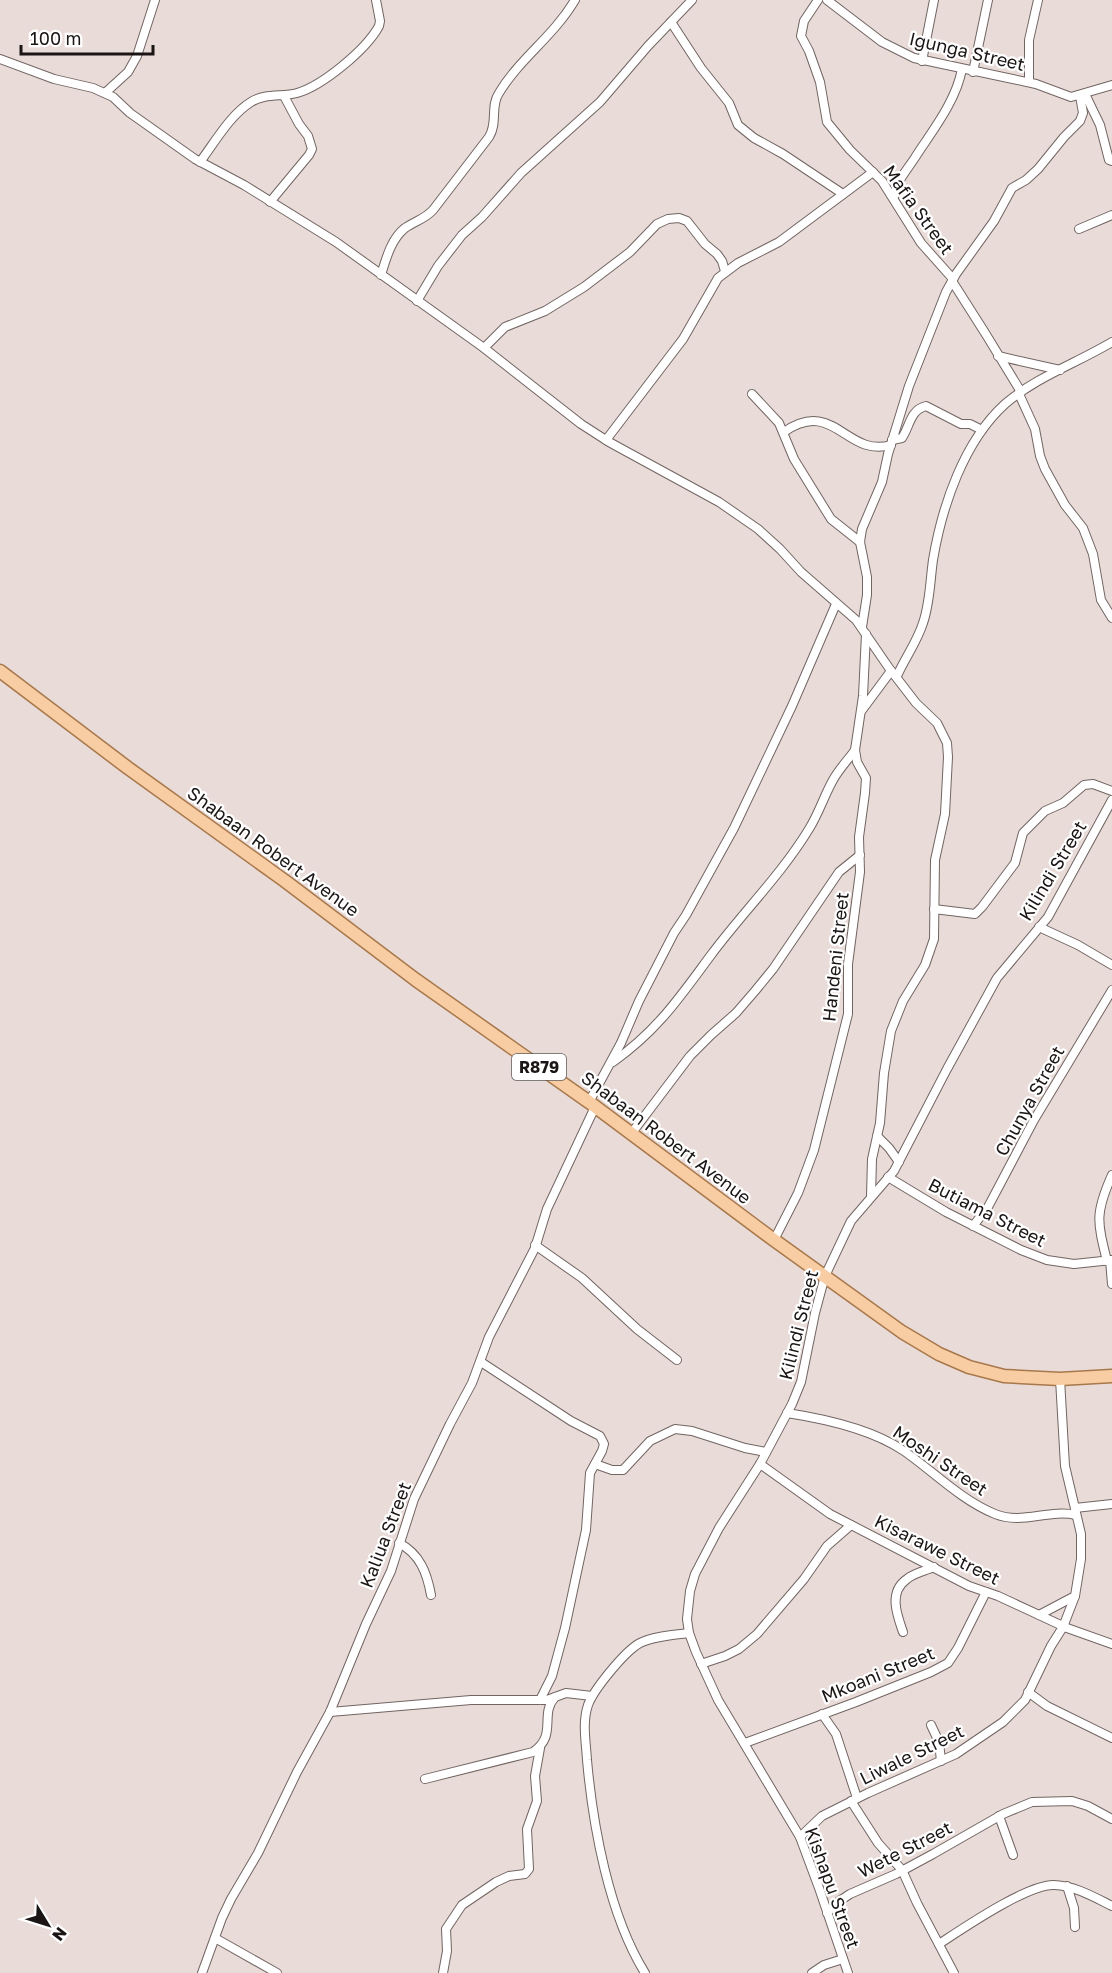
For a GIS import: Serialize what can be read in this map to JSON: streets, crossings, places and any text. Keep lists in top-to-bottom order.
{
  "streets": {
    "main road": ["Shabaan Robert Avenue", "R879"],
    "street": [
      "Igunga Street",
      "Mafia Street",
      "Kilindi Street",
      "Handeni Street",
      "Chunya Street",
      "Butiama Street",
      "Moshi Street",
      "Kaliua Street",
      "Kisarawe Street",
      "Mkoani Street",
      "Liwale Street",
      "Wete Street",
      "Kishapu Street"
    ]
  },
  "crossings": [
    ["Shabaan Robert Avenue", "Kilindi Street"],
    ["Shabaan Robert Avenue", "Handeni Street"],
    ["Shabaan Robert Avenue", "Kaliua Street"],
    ["Kilindi Street", "Butiama Street"],
    ["Kilindi Street", "Moshi Street"],
    ["Kilindi Street", "Kisarawe Street"],
    ["Kilindi Street", "Mkoani Street"],
    ["Kilindi Street", "Kishapu Street"],
    ["Chunya Street", "Butiama Street"],
    ["Kisarawe Street", "Mkoani Street"],
    ["Kisarawe Street", "Liwale Street"],
    ["Liwale Street", "Kishapu Street"],
    ["Wete Street", "Kishapu Street"]
  ],
  "scale_bar": "100 m",
  "north": "bottom right"
}
